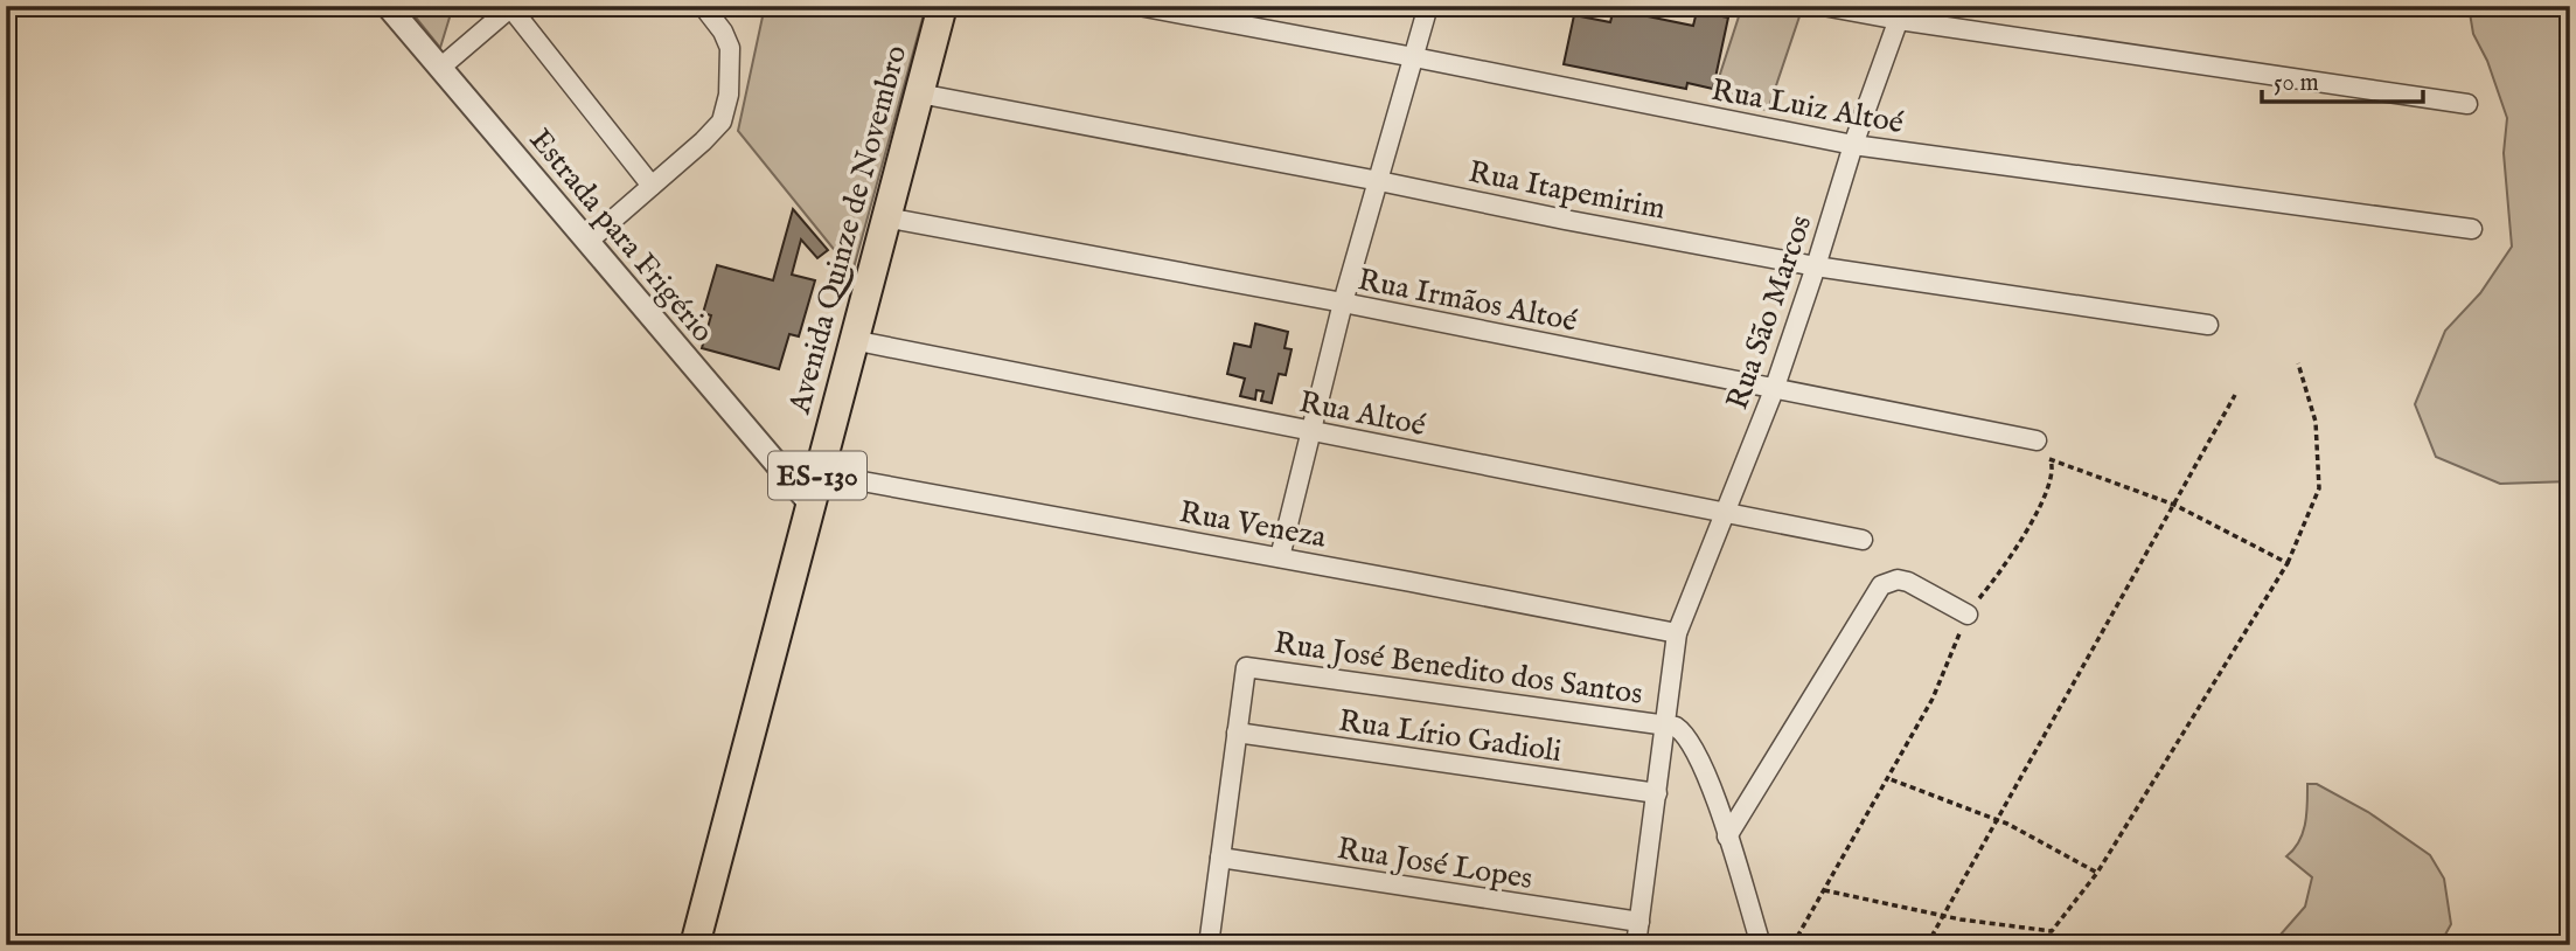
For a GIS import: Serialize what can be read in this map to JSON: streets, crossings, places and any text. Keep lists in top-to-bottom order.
{
  "streets": {
    "main road": ["Avenida Quinze de Novembro", "ES-130"],
    "street": [
      "Rua Luiz Altoé",
      "Rua Itapemirim",
      "Estrada para Frigério",
      "Rua Irmãos Altoé",
      "Rua São Marcos",
      "Rua Altoé",
      "Rua Veneza",
      "Rua José Benedito dos Santos",
      "Rua Lírio Gadioli",
      "Rua José Lopes"
    ]
  },
  "crossings": [
    ["Rua Luiz Altoé", "Rua São Marcos"],
    ["Rua Itapemirim", "Avenida Quinze de Novembro"],
    ["Rua Itapemirim", "Rua São Marcos"],
    ["Avenida Quinze de Novembro", "Estrada para Frigério"],
    ["Avenida Quinze de Novembro", "Rua Irmãos Altoé"],
    ["Avenida Quinze de Novembro", "Rua Altoé"],
    ["Avenida Quinze de Novembro", "Rua Veneza"],
    ["Rua Irmãos Altoé", "Rua São Marcos"],
    ["Rua São Marcos", "Rua Altoé"],
    ["Rua São Marcos", "Rua Veneza"],
    ["Rua São Marcos", "Rua José Benedito dos Santos"],
    ["Rua São Marcos", "Rua Lírio Gadioli"],
    ["Rua São Marcos", "Rua José Lopes"],
    ["Rua José Benedito dos Santos", "Rua Lírio Gadioli"]
  ],
  "scale_bar": "50 m"
}
